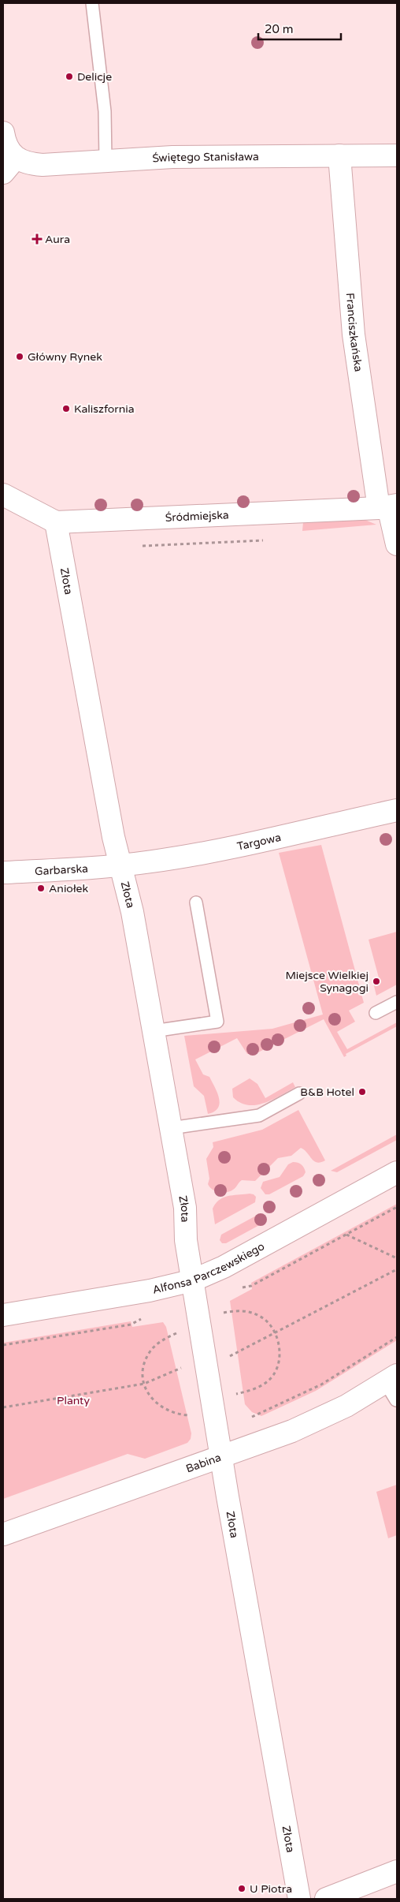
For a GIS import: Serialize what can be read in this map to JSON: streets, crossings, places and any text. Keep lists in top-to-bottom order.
{
  "streets": {
    "street": [
      "Świętego Stanisława",
      "Franciszkańska",
      "Śródmiejska",
      "Złota",
      "Targowa",
      "Garbarska",
      "Alfonsa Parczewskiego",
      "Babina"
    ]
  },
  "crossings": [
    ["Świętego Stanisława", "Franciszkańska"],
    ["Franciszkańska", "Śródmiejska"],
    ["Śródmiejska", "Złota"],
    ["Złota", "Targowa"],
    ["Złota", "Garbarska"],
    ["Złota", "Alfonsa Parczewskiego"],
    ["Złota", "Babina"],
    ["Targowa", "Garbarska"]
  ],
  "parks": ["Planty"],
  "places": {
    "other": [
      "Delicje",
      "Główny Rynek",
      "Kaliszfornia",
      "Aniołek",
      "Miejsce Wielkiej Synagogi",
      "B&B Hotel",
      "U Piotra"
    ],
    "health": ["Aura"]
  },
  "scale_bar": "20 m"
}
